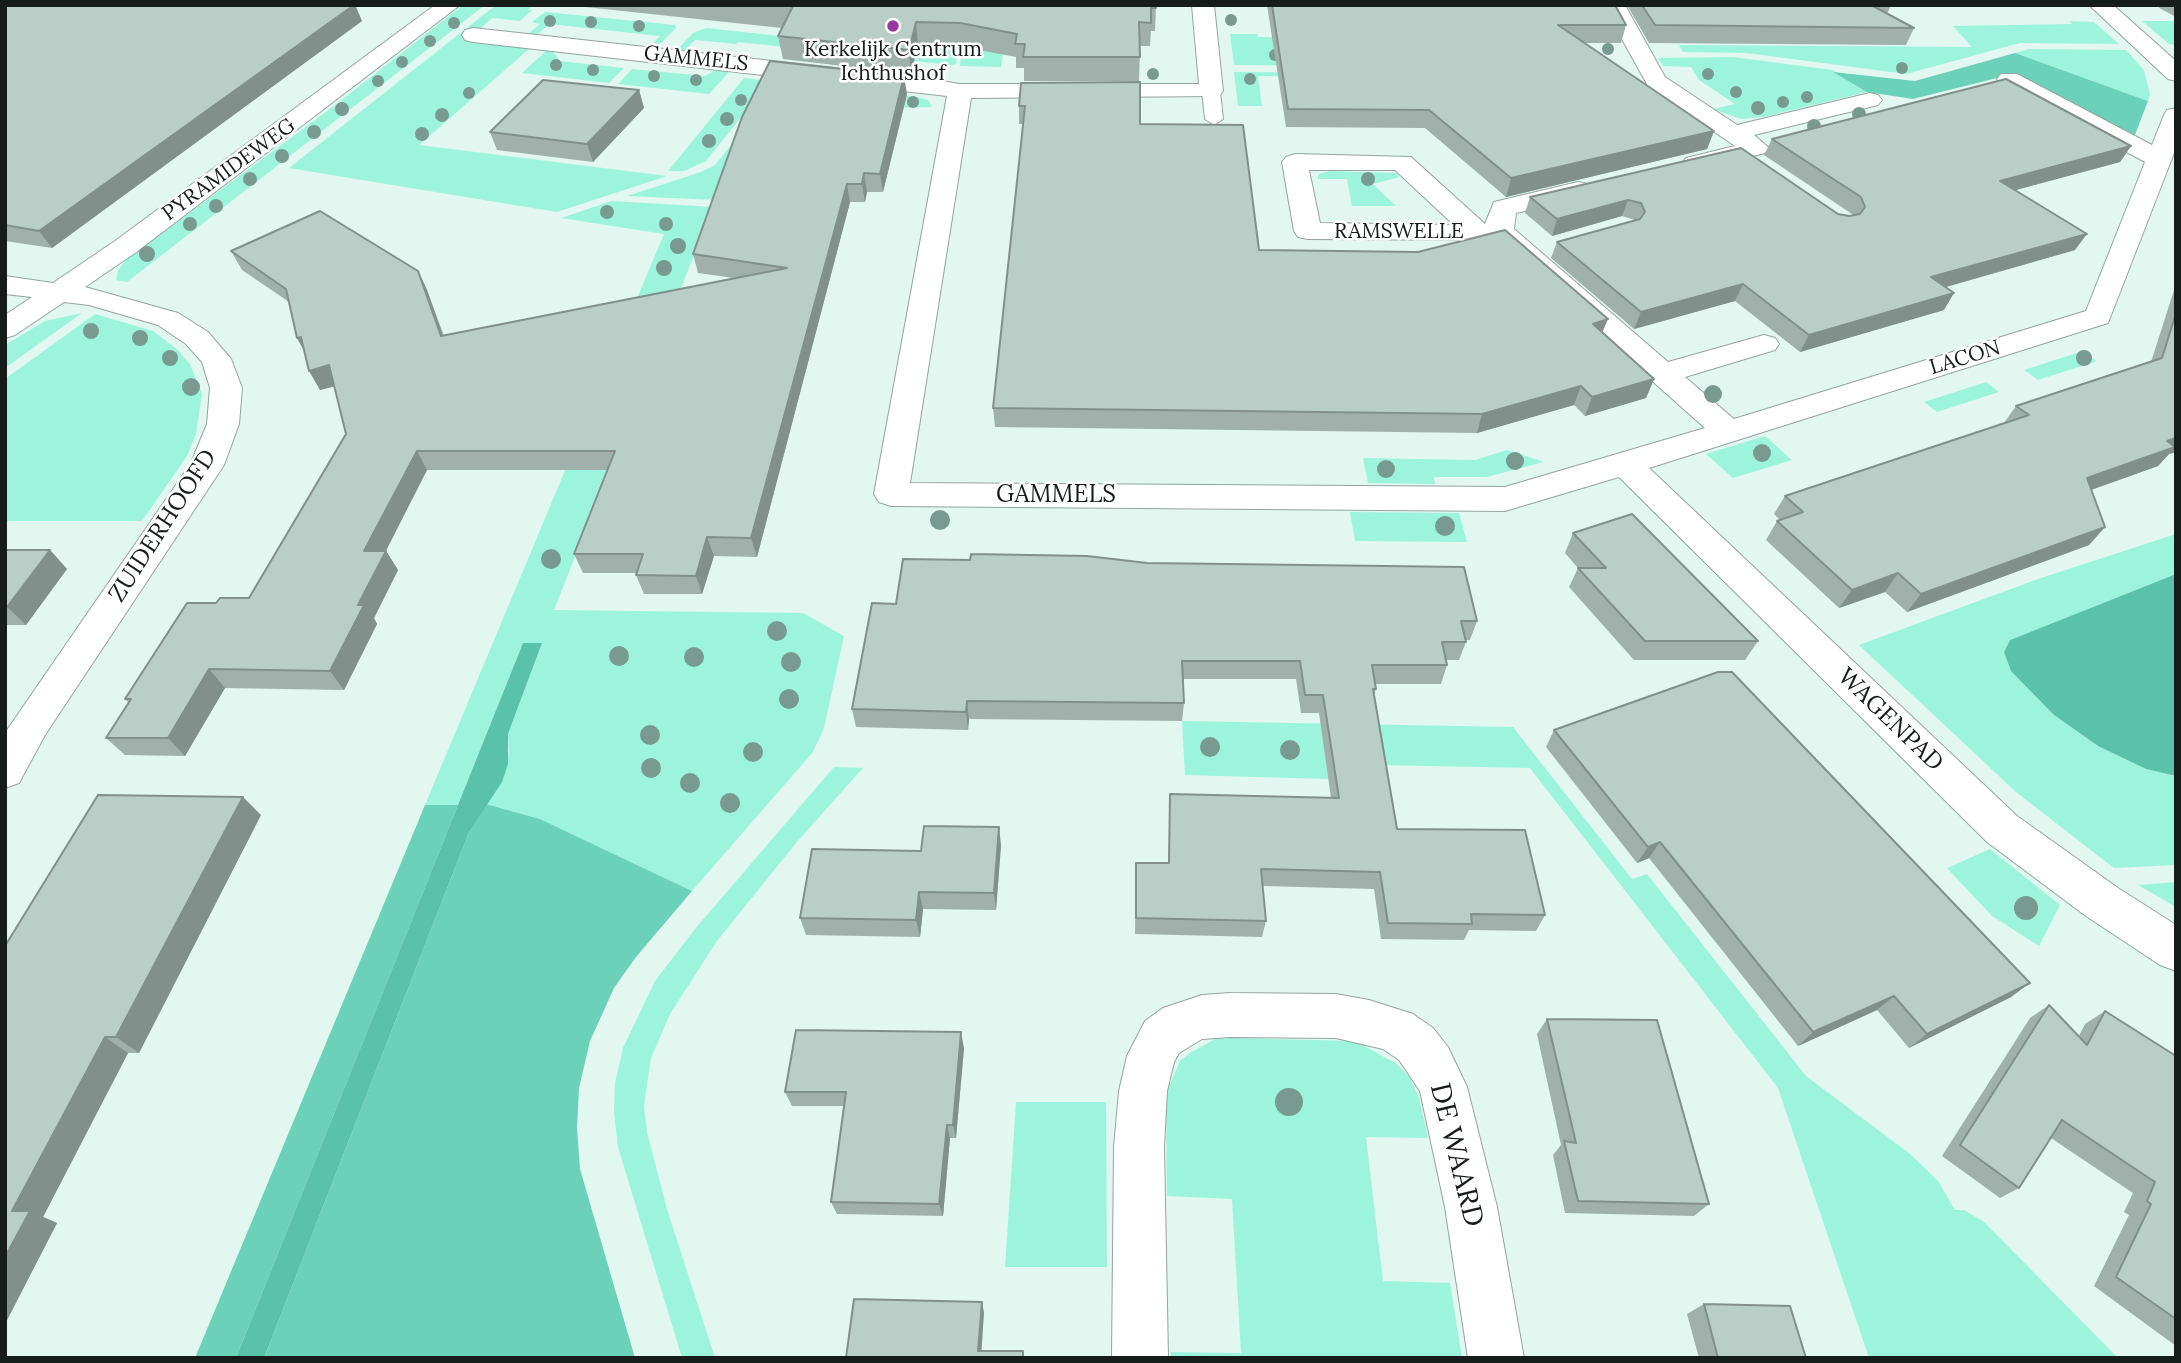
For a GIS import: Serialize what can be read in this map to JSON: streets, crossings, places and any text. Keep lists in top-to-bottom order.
{
  "streets": {
    "street": [
      "GAMMELS",
      "PYRAMIDEWEG",
      "RAMSWELLE",
      "LACON",
      "ZUIDERHOOFD",
      "WAGENPAD",
      "DE WAARD"
    ]
  },
  "crossings": [
    ["GAMMELS", "LACON"],
    ["GAMMELS", "WAGENPAD"],
    ["PYRAMIDEWEG", "ZUIDERHOOFD"],
    ["RAMSWELLE", "LACON"],
    ["LACON", "WAGENPAD"]
  ],
  "places": ["Kerkelijk Centrum Ichthushof"]
}
